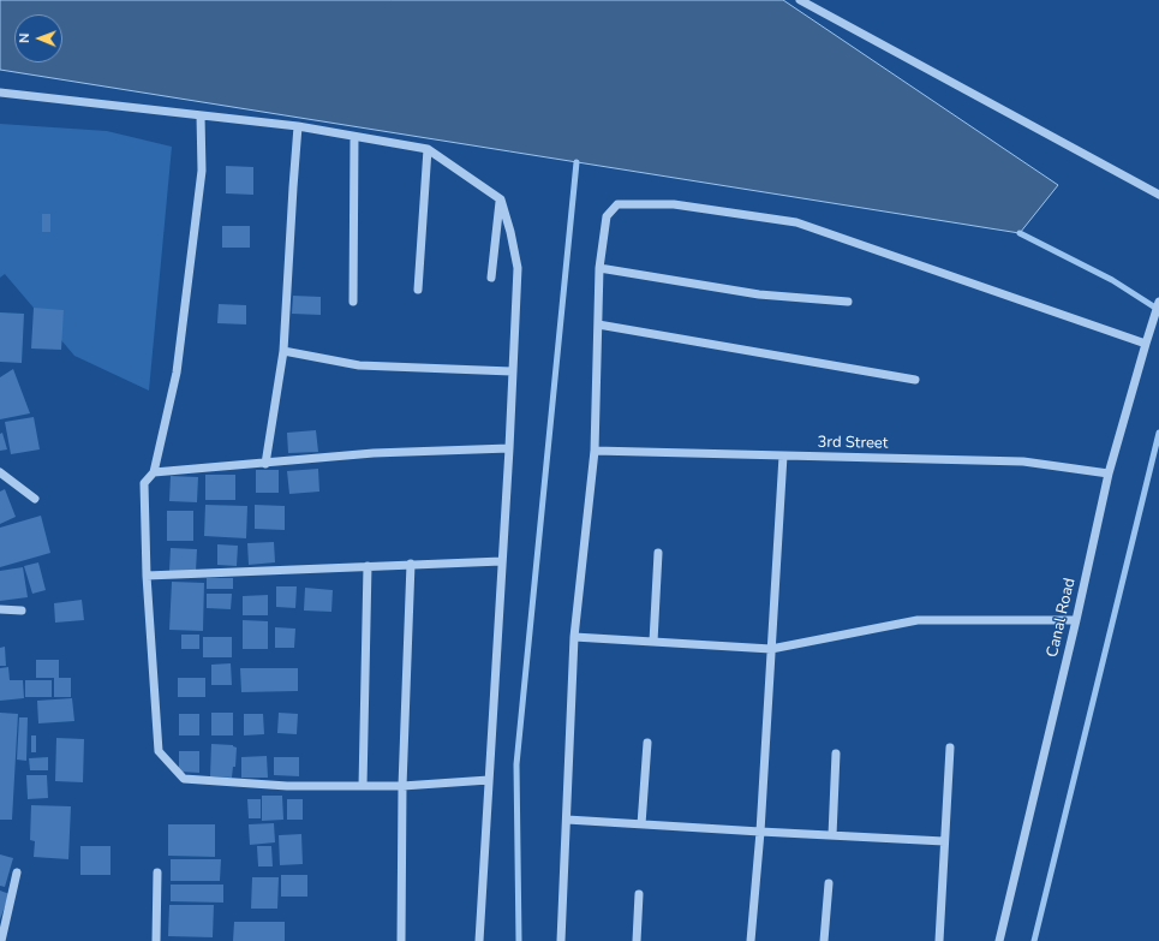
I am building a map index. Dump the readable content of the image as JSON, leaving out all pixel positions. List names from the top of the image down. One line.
{"streets":{"street":["3rd Street","Canal Road"]},"crossings":[["3rd Street","Canal Road"]],"north":"left"}
